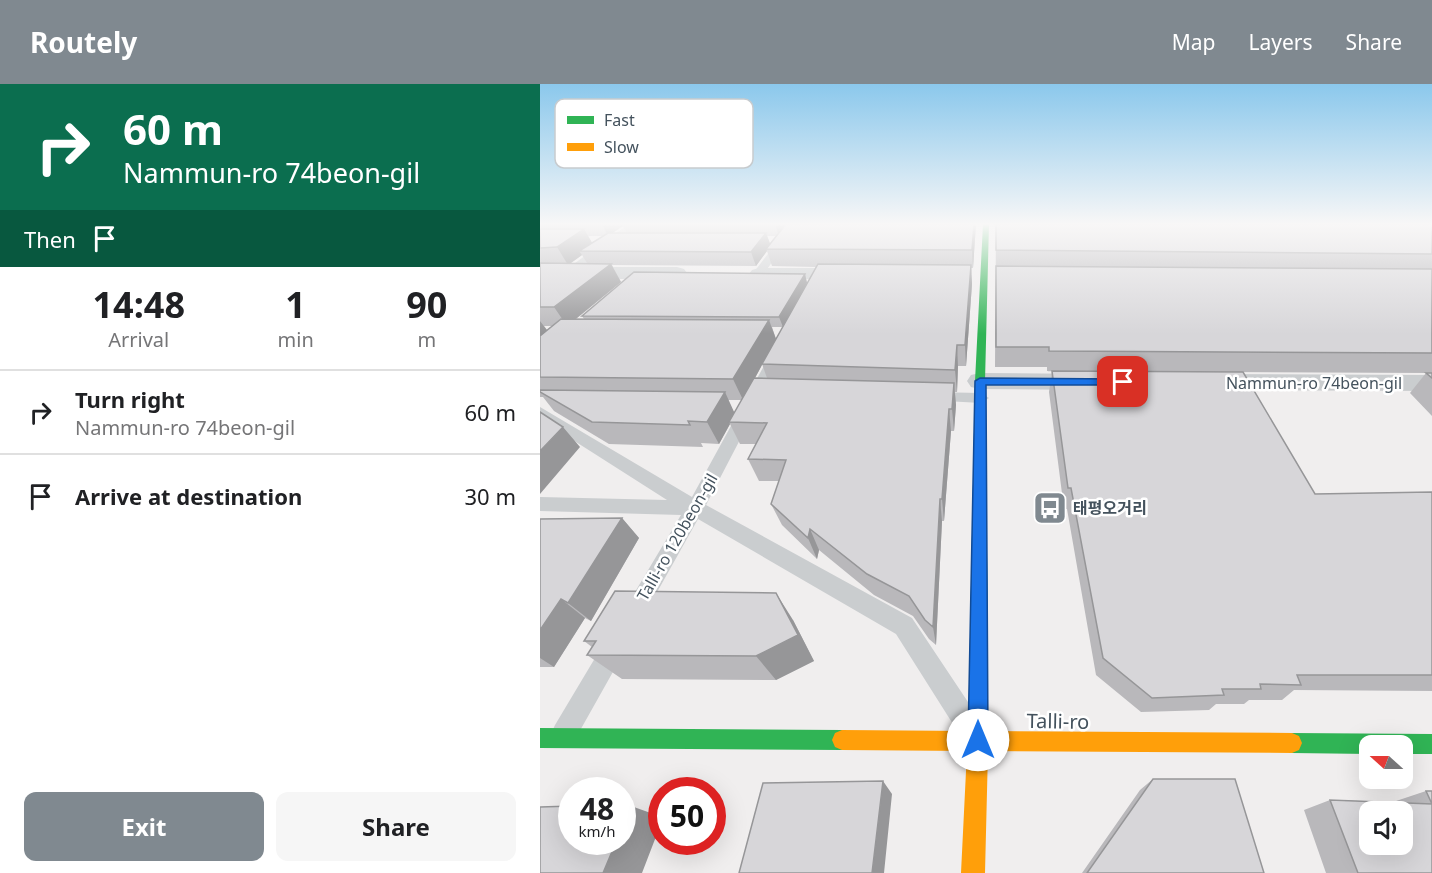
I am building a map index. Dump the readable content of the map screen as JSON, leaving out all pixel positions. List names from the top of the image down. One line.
{"streets":{"main road":["Talli-ro"],"street":["Nammun-ro 74beon-gil"],"lane":["Talli-ro 120beon-gil"]},"crossings":[["Talli-ro 120beon-gil","Talli-ro"]],"places":{"bus stop":["태평오거리"]},"legend":["Fast","Slow"],"north":"left","page":{"header":"Routely","nav":["Map","Layers","Share"],"turn":["60 m","Nammun-ro 74beon-gil"],"then":"Then","eta":["14:48","Arrival","1","min","90","m"],"list":[{"name":"Turn right","note":"Nammun-ro 74beon-gil","value":"60 m"},{"name":"Arrive at destination","value":"30 m"}],"speed":"48 km/h","limit":"50","buttons":["Exit","Share"]}}
